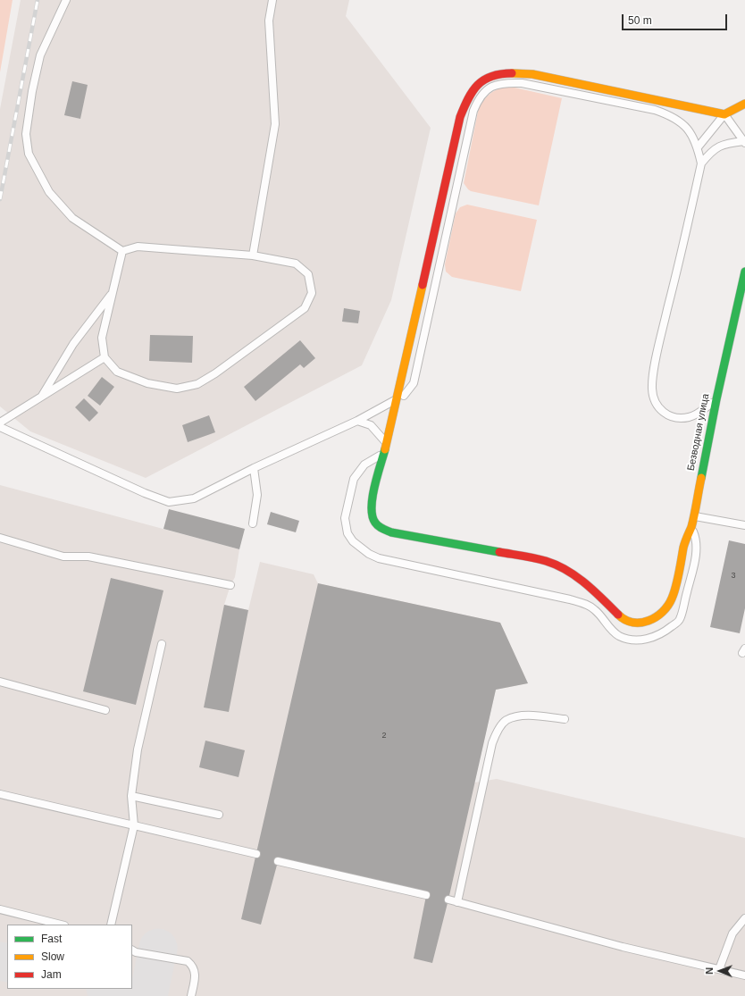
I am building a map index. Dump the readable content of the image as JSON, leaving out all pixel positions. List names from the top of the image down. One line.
{"streets":{"main road":["Безводная улица"]},"house_numbers":["3","2"],"legend":["Fast","Slow","Jam"],"scale_bar":"50 m","north":"left"}
